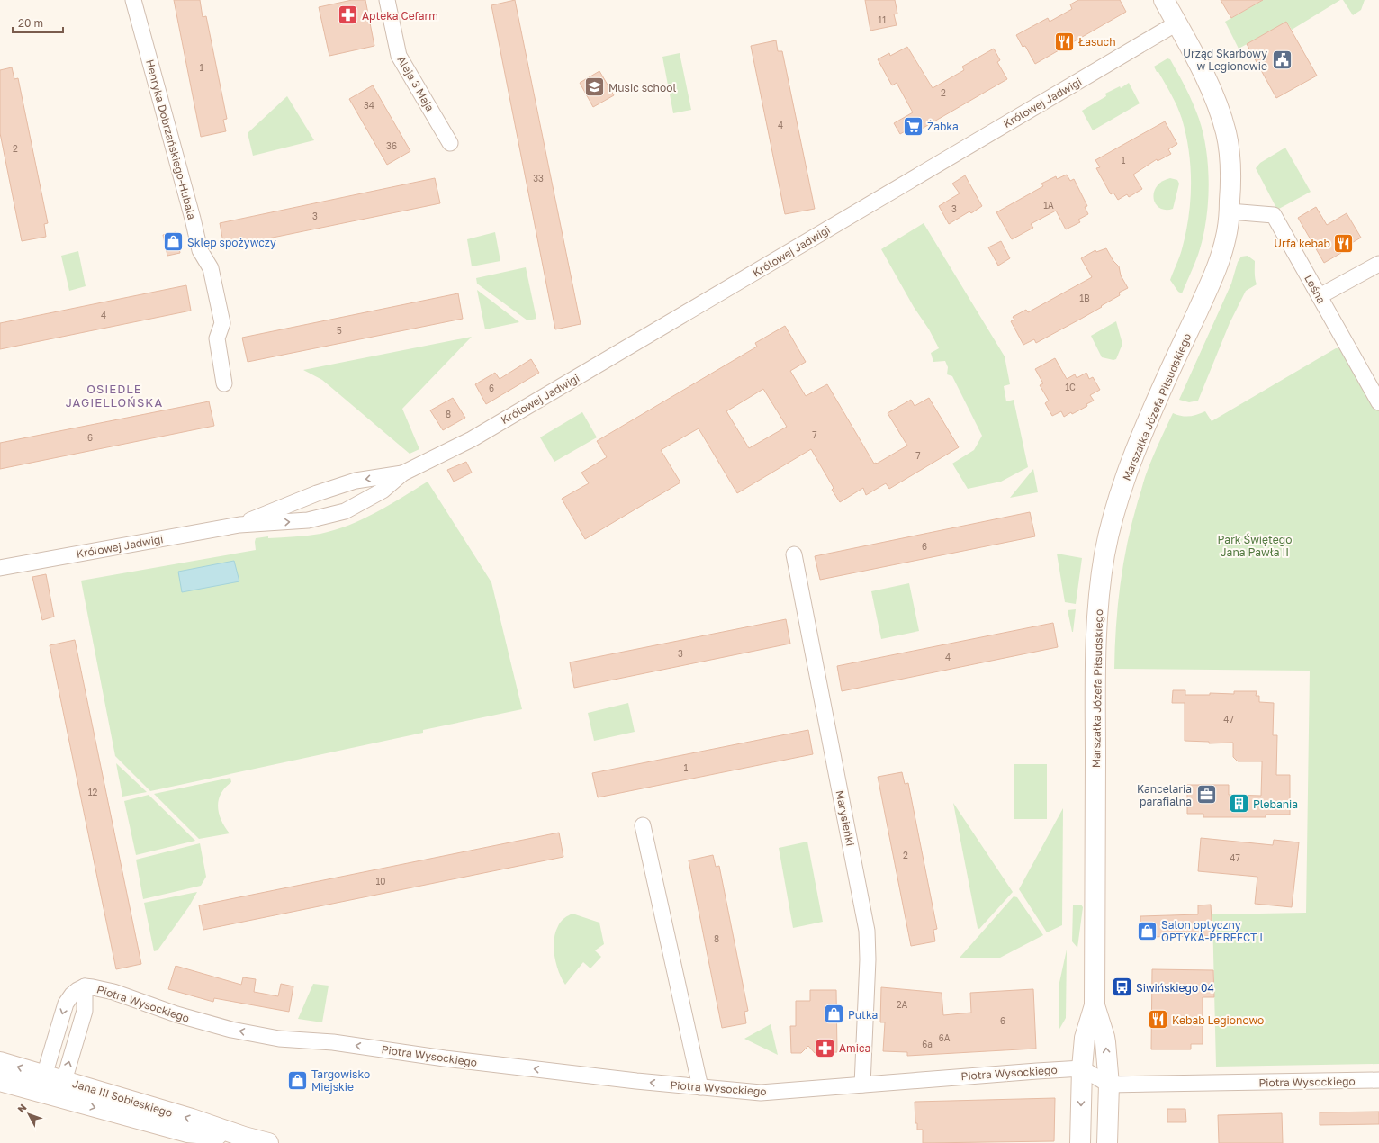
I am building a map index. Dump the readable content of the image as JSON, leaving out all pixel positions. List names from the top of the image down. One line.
{"streets":{"street":["Aleja 3 Maja","Królowej Jadwigi","Henryka Dobrzańskiego-Hubala","Leśna","Marszałka Józefa Piłsudskiego","Marysieńki","Piotra Wysockiego","Jana III Sobieskiego"]},"crossings":[["Królowej Jadwigi","Marszałka Józefa Piłsudskiego"],["Leśna","Marszałka Józefa Piłsudskiego"],["Marszałka Józefa Piłsudskiego","Piotra Wysockiego"],["Marysieńki","Piotra Wysockiego"]],"one_way":["Piotra Wysockiego"],"districts":["OSIEDLE JAGIELLOŃSKA"],"parks":["Park Świętego Jana Pawła II"],"places":{"pharmacy":["Apteka Cefarm","Amica"],"restaurant":["Łasuch","Urfa kebab","Kebab Legionowo"],"public building":["Urząd Skarbowy w Legionowie"],"school or university":["Music school"],"supermarket":["Żabka"],"shop":["Sklep spożywczy","Salon optyczny OPTYKA-PERFECT I","Putka","Targowisko Miejskie"],"office":["Kancelaria parafialna"],"building":["Plebania"],"bus stop":["Siwińskiego 04"]},"house_numbers":["11","1","2","34","4","36","2","1","33","1A","3","3","1B","4","5","1C","6","8","7","6","7","6","3","4","47","1","12","2","47","10","8","2A","6","6A","6a"],"scale_bar":"20 m","north":"top left"}
